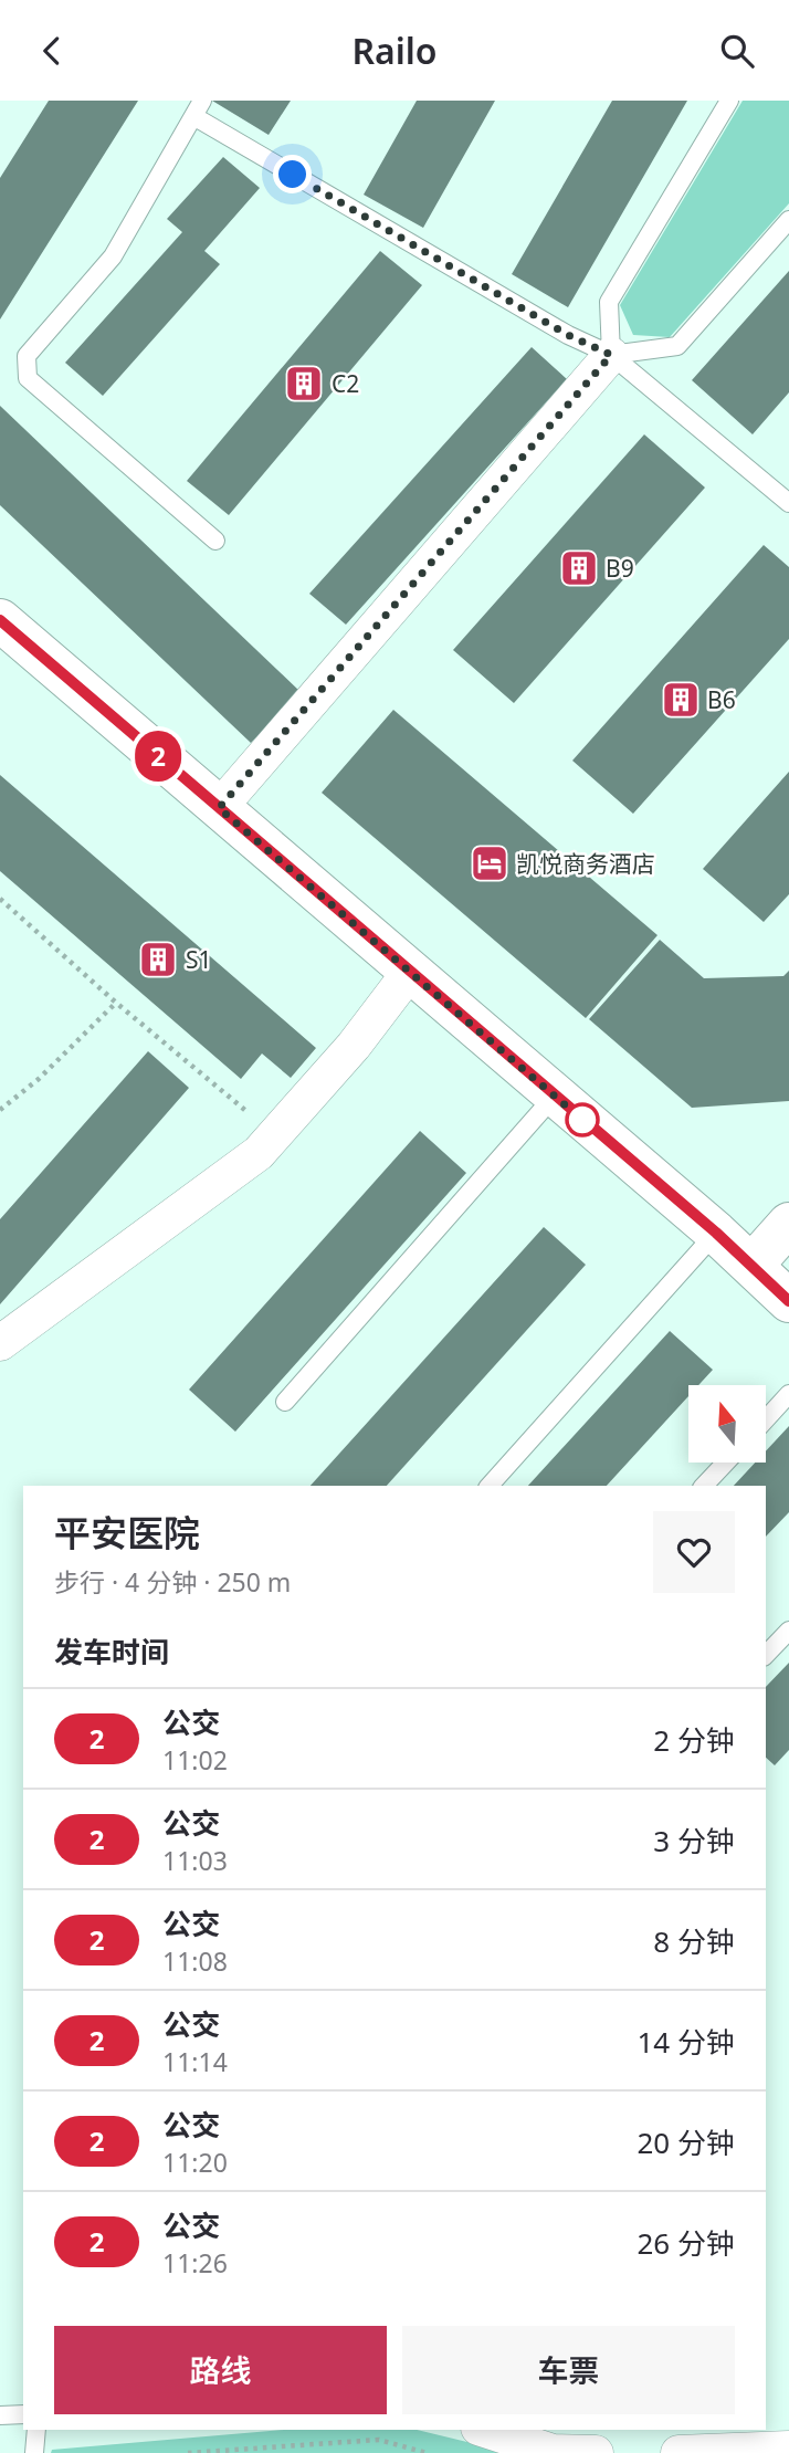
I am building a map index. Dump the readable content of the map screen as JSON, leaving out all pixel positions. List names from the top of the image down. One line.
{"places":{"building":["C2","B9","B6","S1"],"hotel":["凯悦商务酒店"]},"lines":["bus line 2"],"north":"top","page":{"header":"Railo","on_map":"2","heading":[["平安医院","步行 · 4 分钟 · 250 m"],"发车时间"],"list":[{"mark":"2","name":"公交","note":"11:02","value":"2 分钟"},{"mark":"2","name":"公交","note":"11:03","value":"3 分钟"},{"mark":"2","name":"公交","note":"11:08","value":"8 分钟"},{"mark":"2","name":"公交","note":"11:14","value":"14 分钟"},{"mark":"2","name":"公交","note":"11:20","value":"20 分钟"},{"mark":"2","name":"公交","note":"11:26","value":"26 分钟"}],"buttons":["路线","车票"]}}
